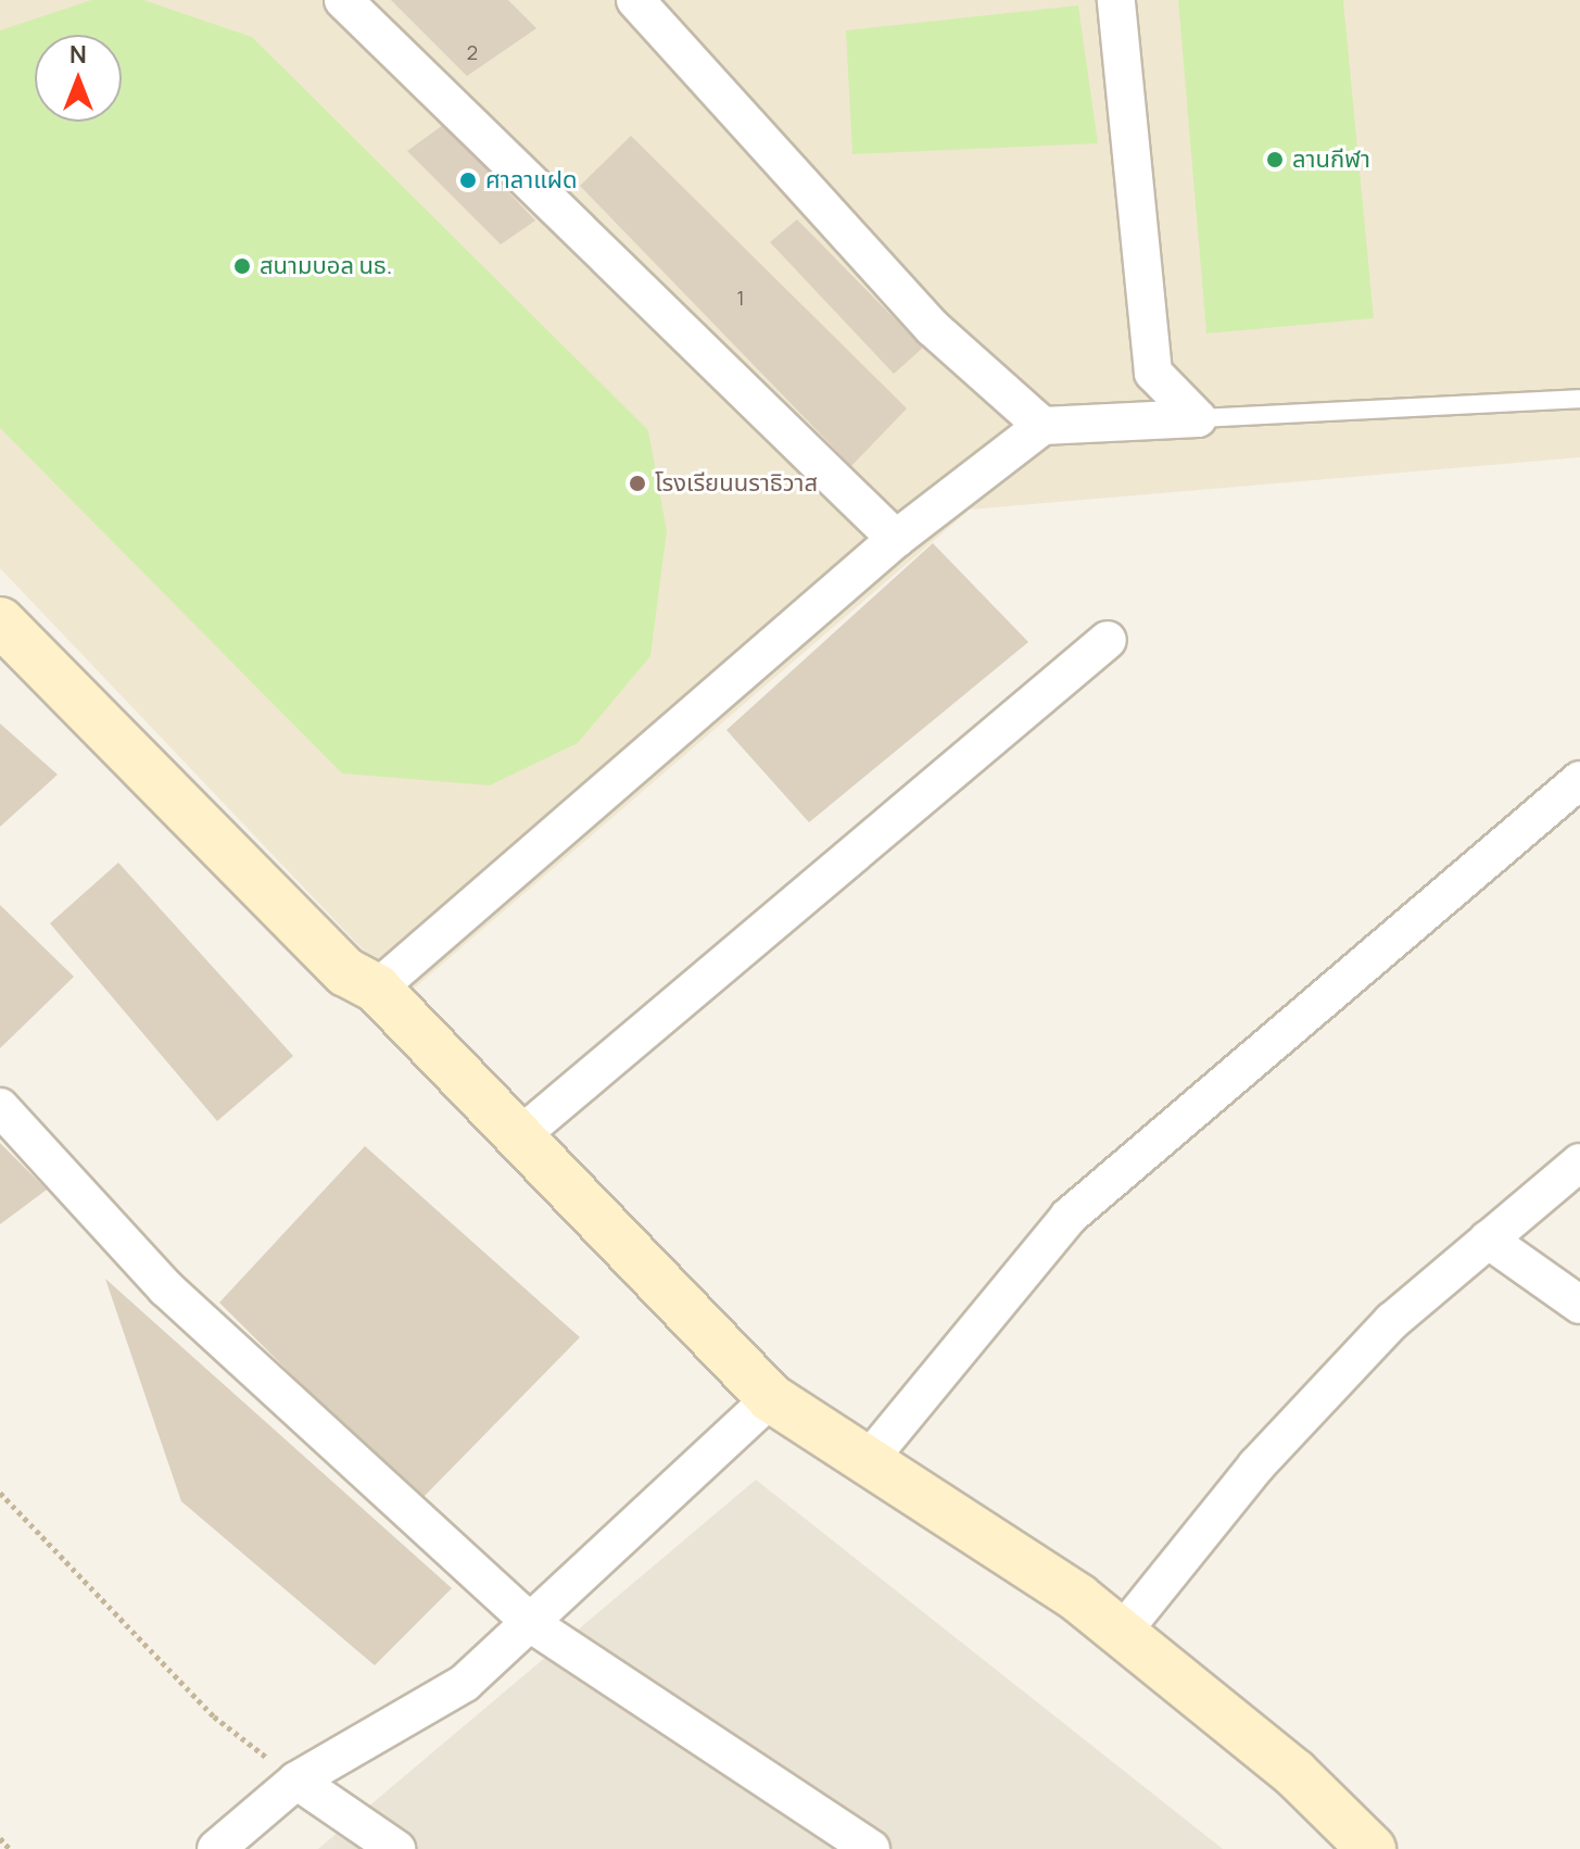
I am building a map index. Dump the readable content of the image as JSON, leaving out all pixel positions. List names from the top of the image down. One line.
{"places":["ลานกีฬา","ศาลาแฝด","สนามบอล นธ.","โรงเรียนนราธิวาส"],"house_numbers":["2","1"],"north":"top"}
